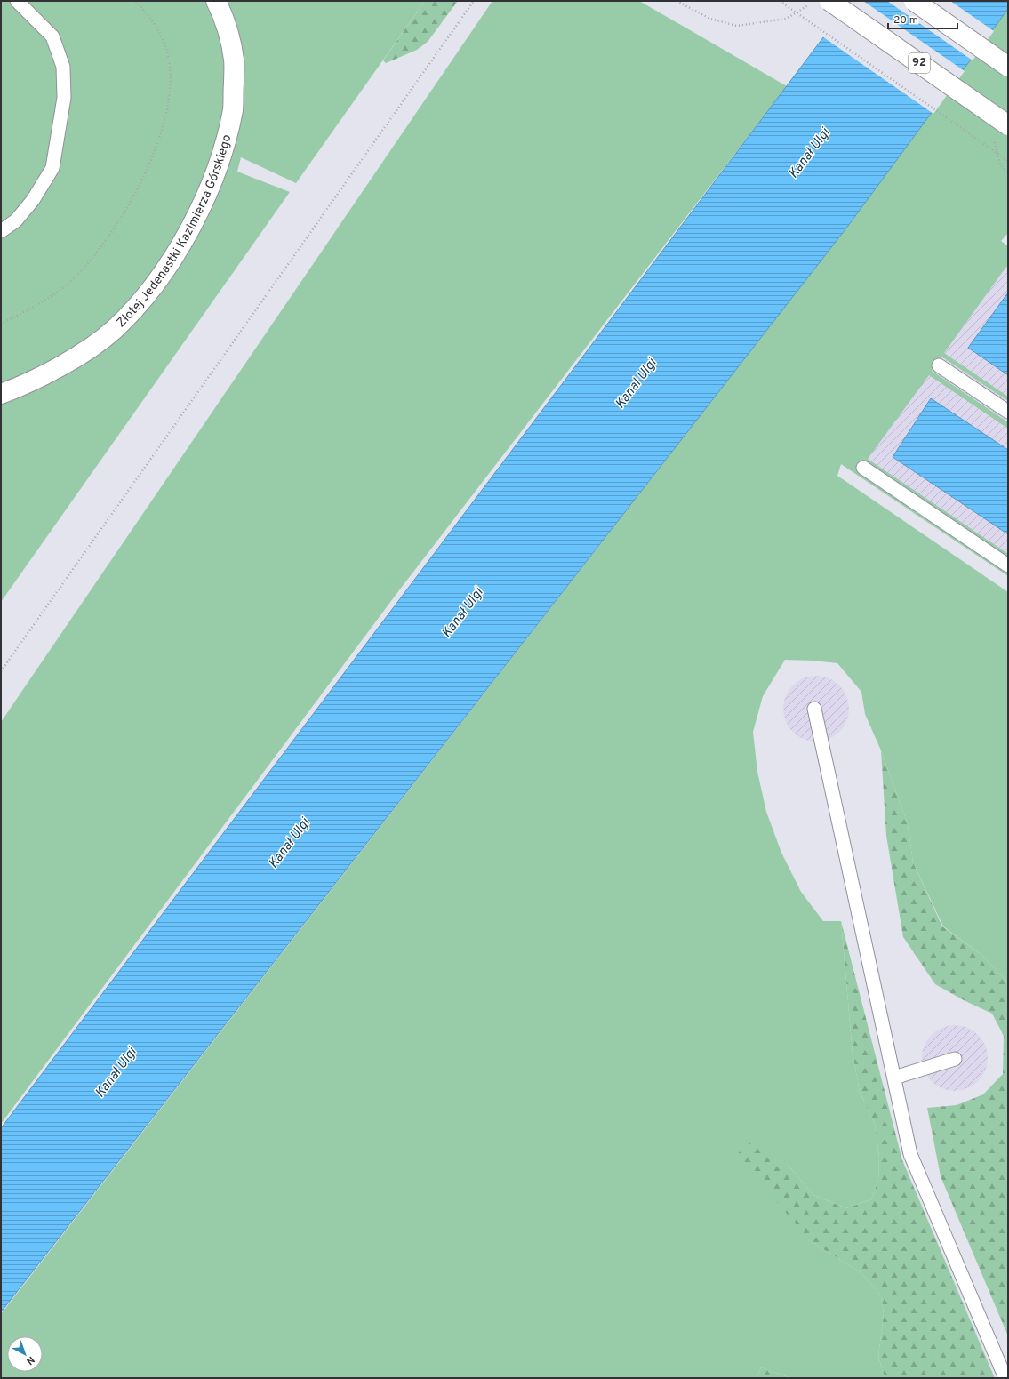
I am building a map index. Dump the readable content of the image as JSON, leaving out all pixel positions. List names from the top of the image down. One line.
{"streets":{"street":["92","Złotej Jedenastki Kazimierza Górskiego"]},"water":["Kanał Ulgi"],"scale_bar":"20 m","north":"bottom right"}
